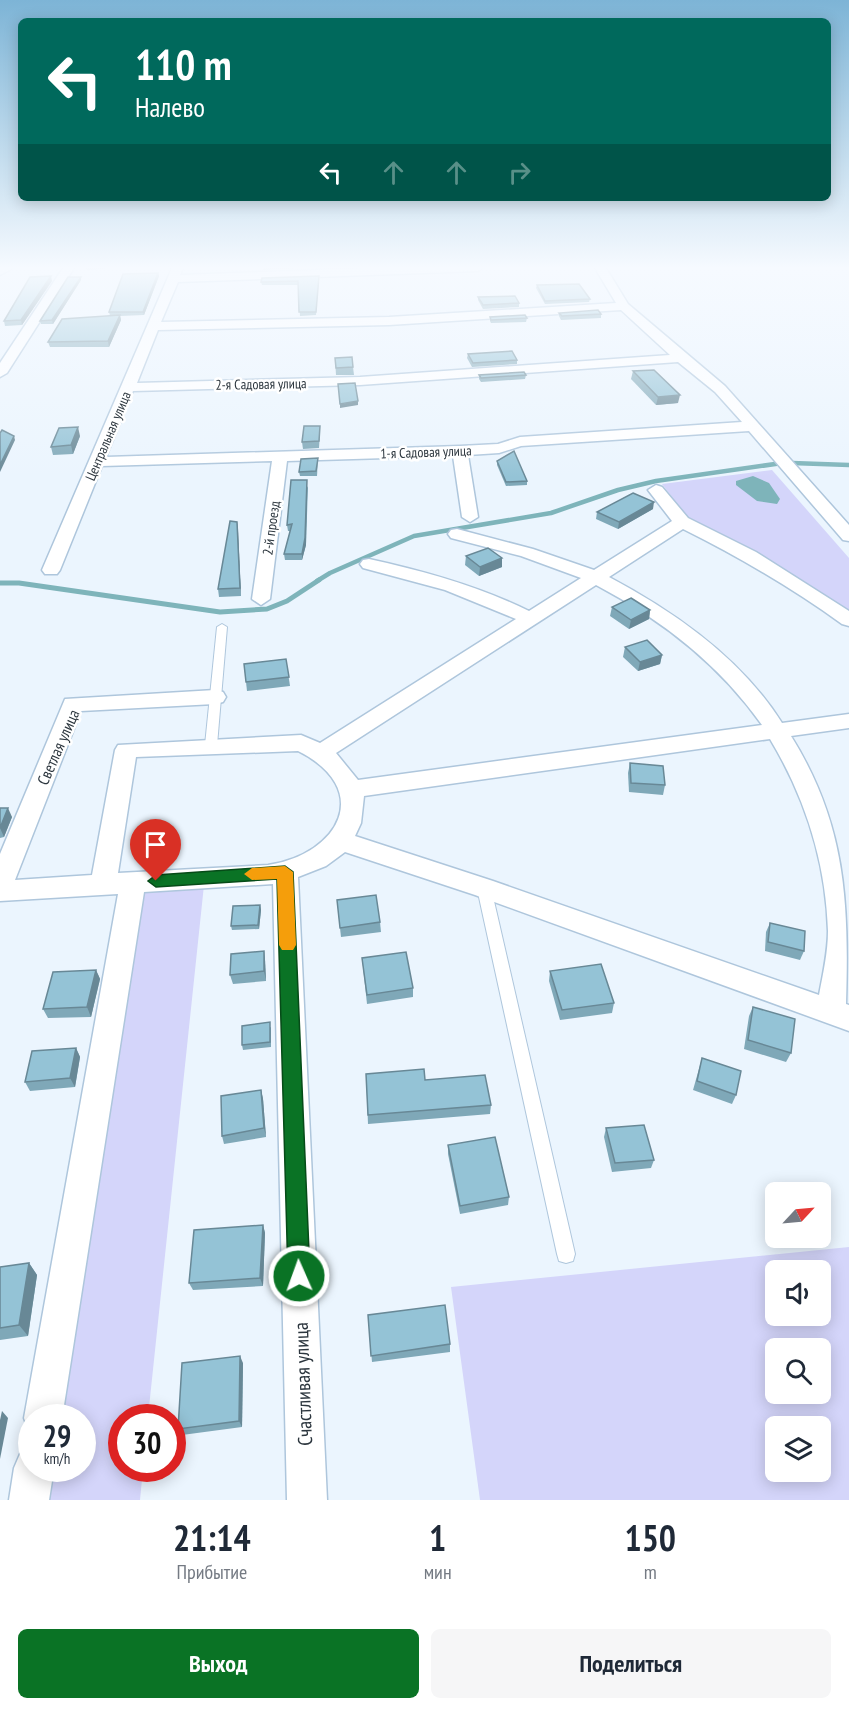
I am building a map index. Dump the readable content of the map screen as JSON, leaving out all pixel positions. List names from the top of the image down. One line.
{"streets":{"street":["2-я Садовая улица","Центральная улица","1-я Садовая улица","2-й проезд","Светлая улица","Счастливая улица"]},"crossings":[["2-я Садовая улица","Центральная улица"],["Центральная улица","1-я Садовая улица"],["1-я Садовая улица","2-й проезд"]],"north":"top right","page":{"turn":["110 m","Налево"],"speed":"29 km/h","limit":"30","eta":["21:14","Прибытие","1","мин","150","m"],"buttons":["Выход","Поделиться"]}}
